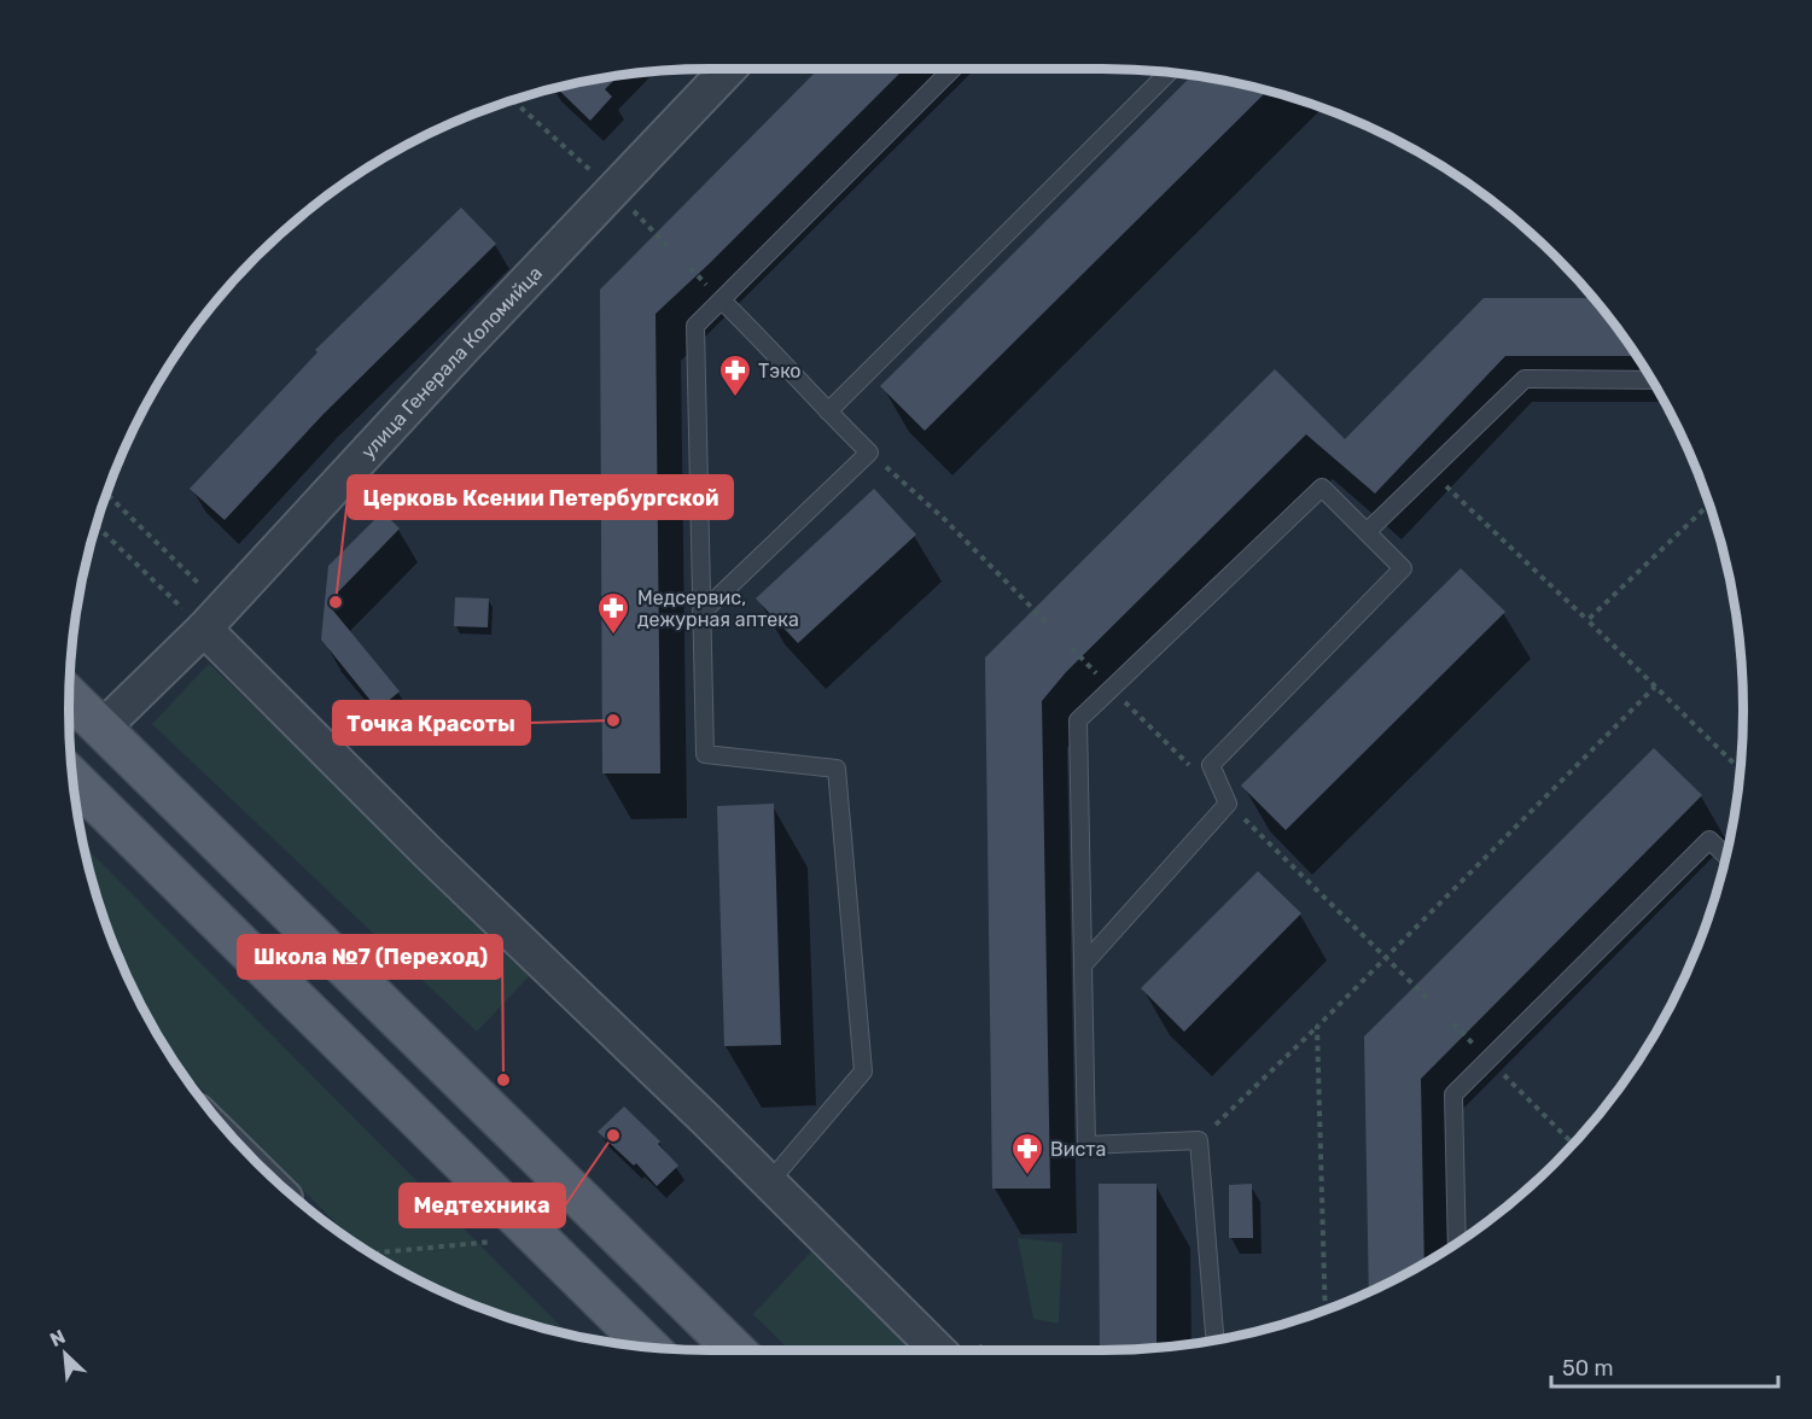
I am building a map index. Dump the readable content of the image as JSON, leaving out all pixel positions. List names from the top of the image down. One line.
{"streets":{"street":["улица Генерала Коломийца"]},"places":{"pharmacy":["Тэко","Медсервис, дежурная аптека","Виста"],"other":["Церковь Ксении Петербургской","Точка Красоты","Школа №7 (Переход)","Медтехника"]},"scale_bar":"50 m","north":"top left"}
